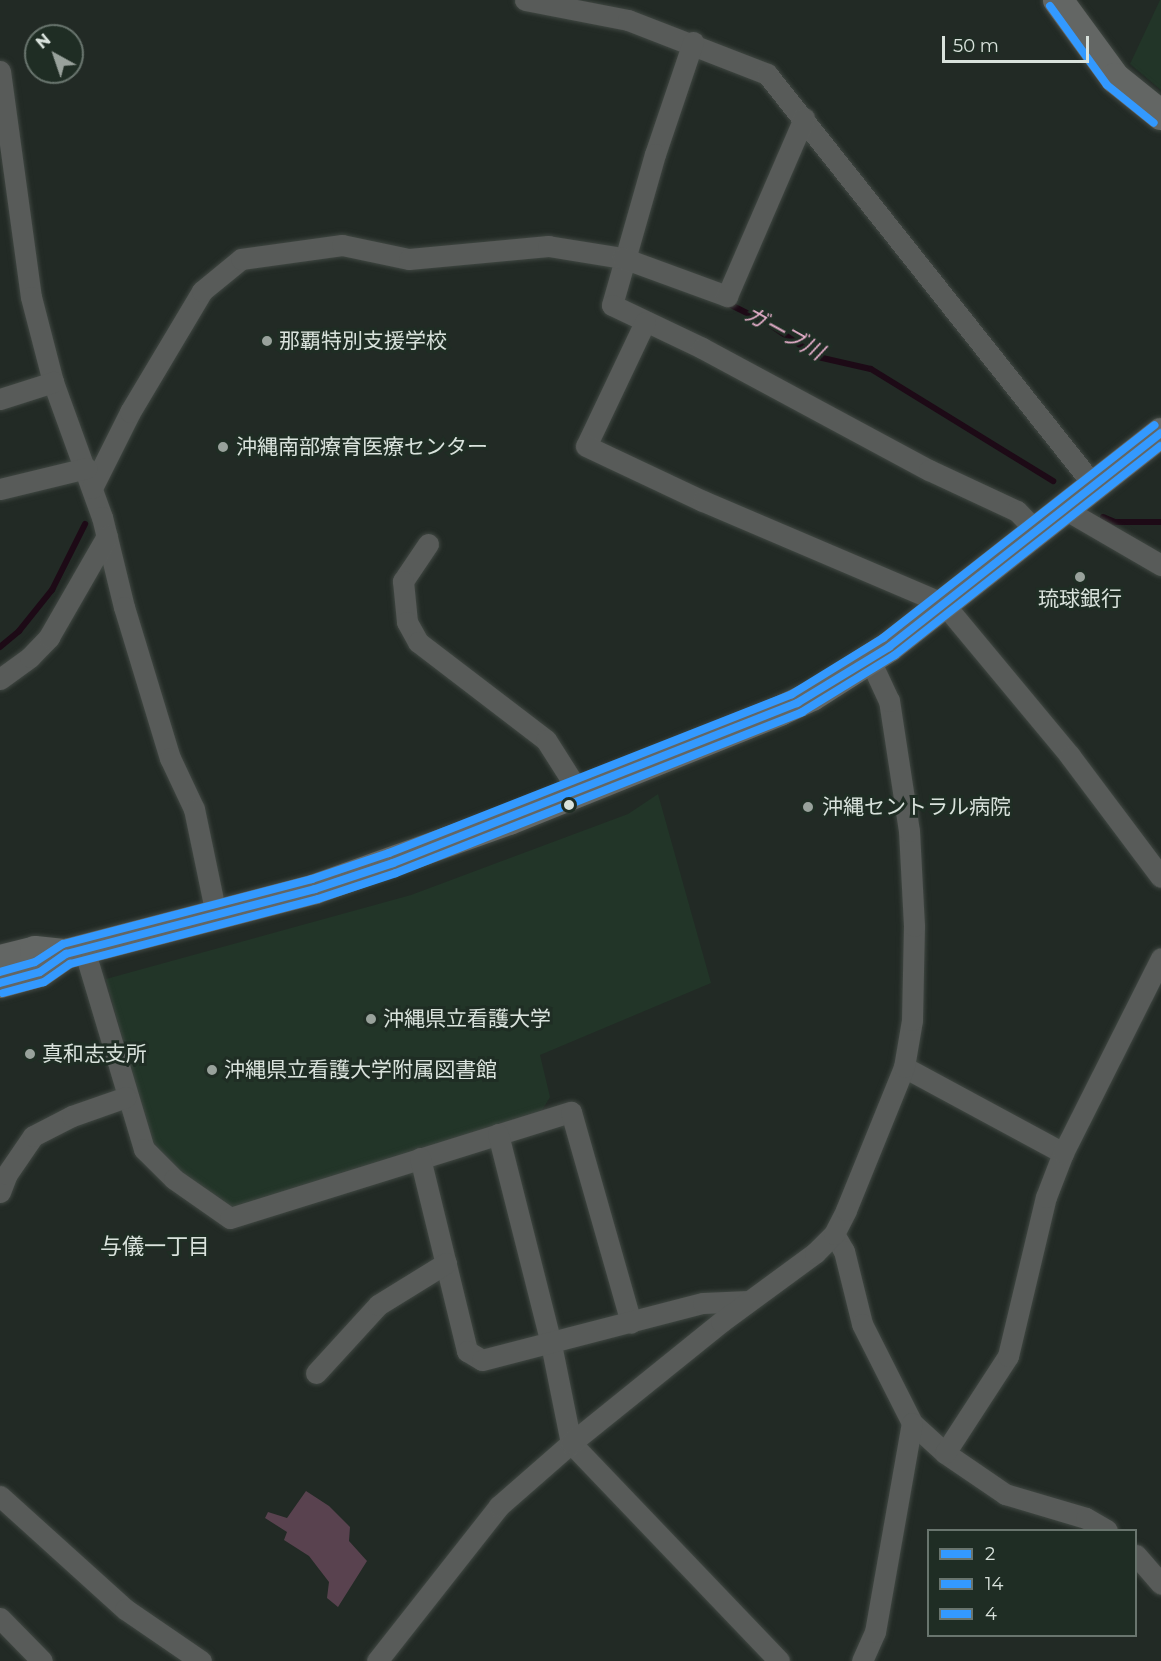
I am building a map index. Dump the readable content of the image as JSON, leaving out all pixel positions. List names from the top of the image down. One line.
{"districts":["与儀一丁目"],"water":["ガーブ川"],"places":["那覇特別支援学校","沖縄南部療育医療センター","琉球銀行","沖縄セントラル病院","沖縄県立看護大学","真和志支所","沖縄県立看護大学附属図書館"],"lines":["transit line 14","transit line 4","transit line 2"],"legend":["2","14","4"],"scale_bar":"50 m","north":"top left"}
